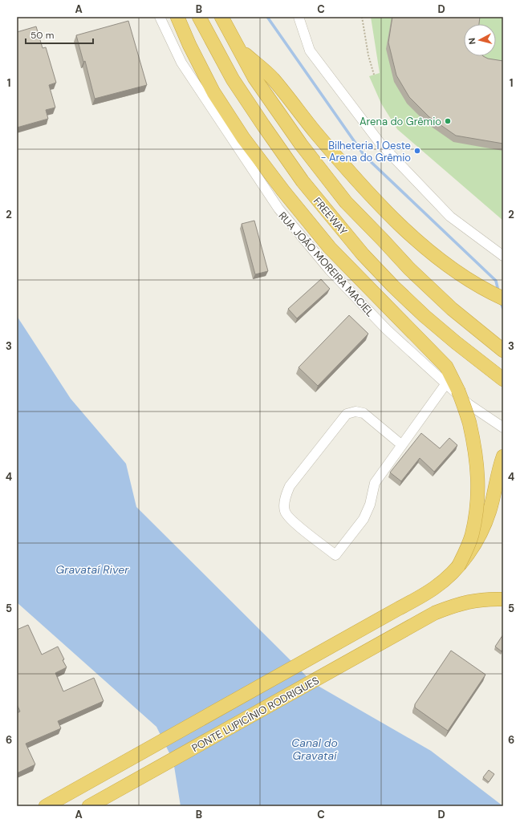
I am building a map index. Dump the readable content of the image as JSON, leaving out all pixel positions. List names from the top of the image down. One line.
{"streets":{"highway":["FREEWAY","PONTE LUPICÍNIO RODRIGUES"],"street":["RUA JOÃO MOREIRA MACIEL"]},"water":["Gravataí River","Canal do Gravataí"],"places":["Arena do Grêmio","Bilheteria 1 Oeste - Arena do Grêmio"],"scale_bar":"50 m","north":"left","grid":{"columns":["A","B","C","D"],"rows":["1","2","3","4","5","6"]}}
